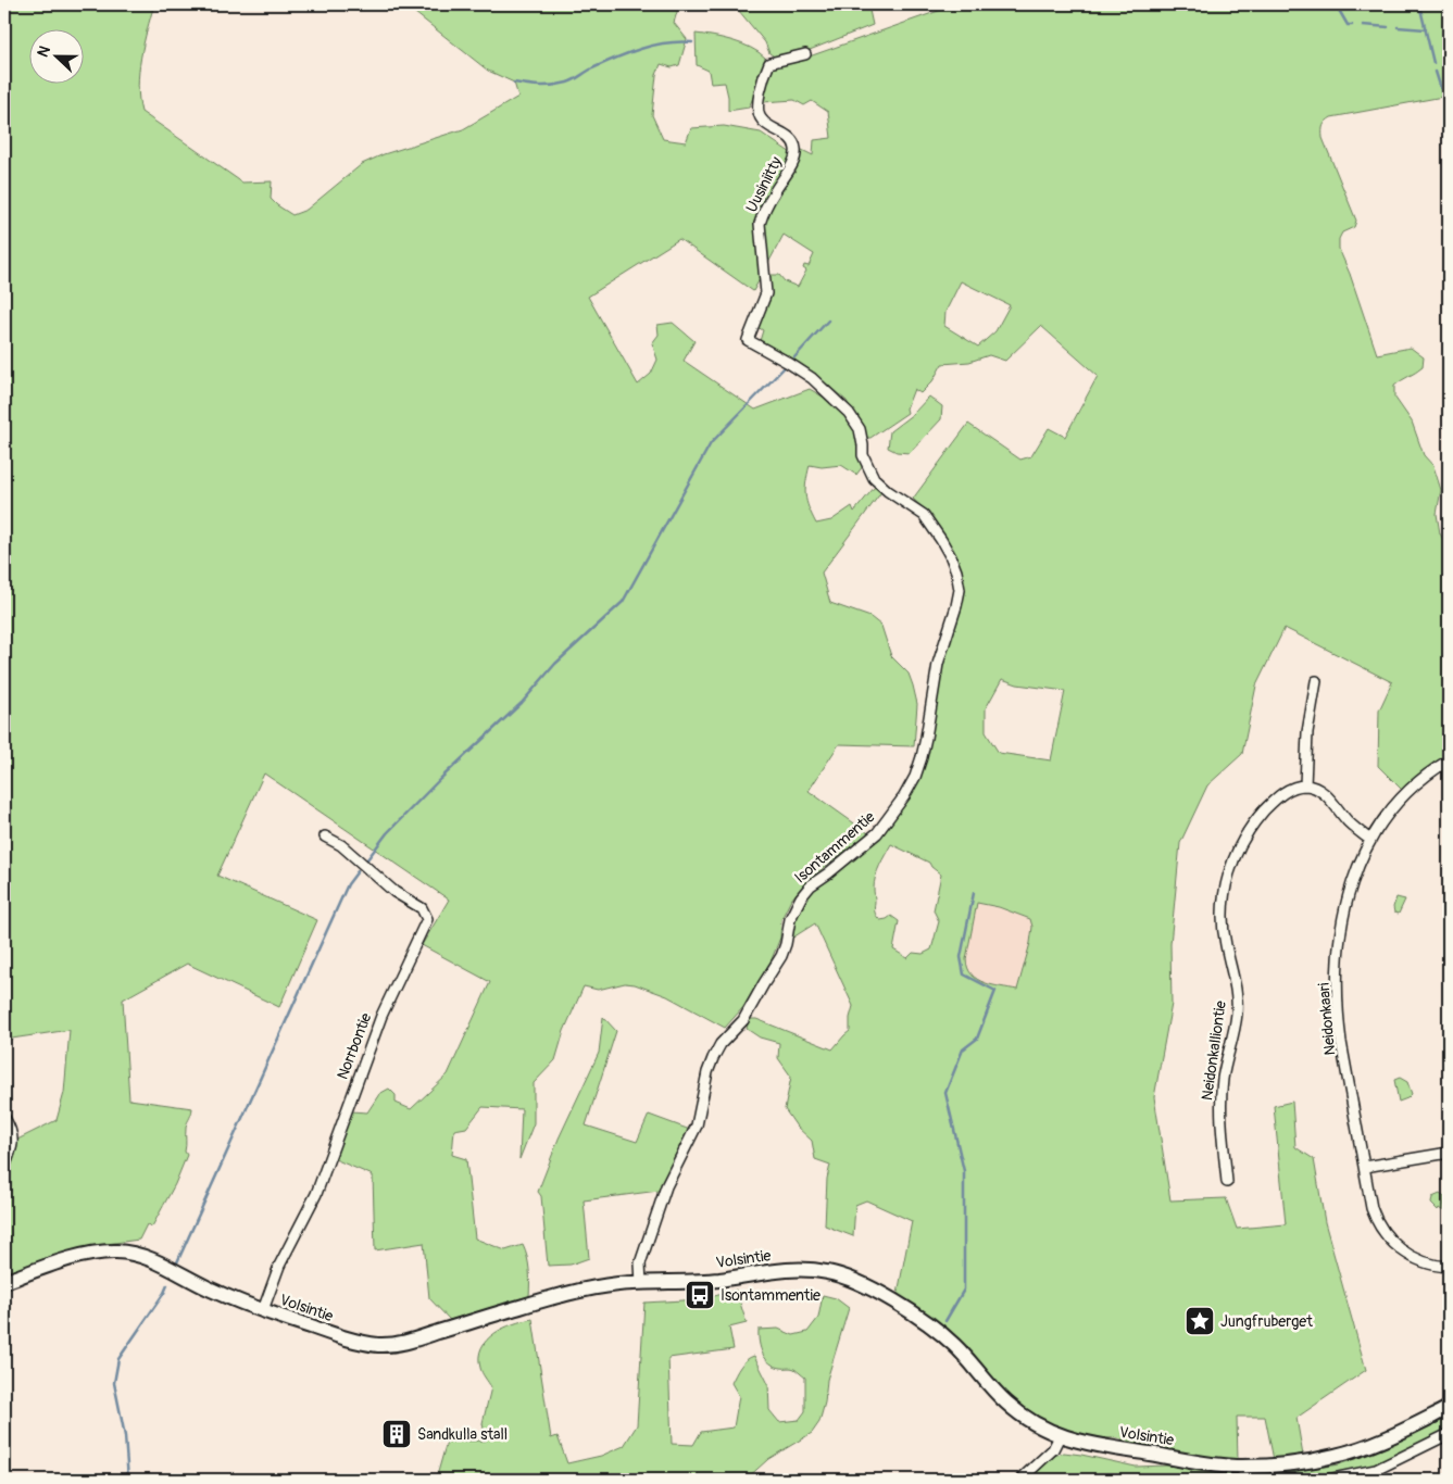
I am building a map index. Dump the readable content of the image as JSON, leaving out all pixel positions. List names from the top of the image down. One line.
{"streets":{"street":["Uusiniitty","Isontammentie","Neidonkaari","Norrbontie","Neidonkalliontie","Volsintie"]},"crossings":[["Uusiniitty","Isontammentie"],["Isontammentie","Volsintie"],["Norrbontie","Volsintie"]],"places":{"bus stop":["Isontammentie"],"place":["Jungfruberget"],"building":["Sandkulla stall"]},"north":"left"}
